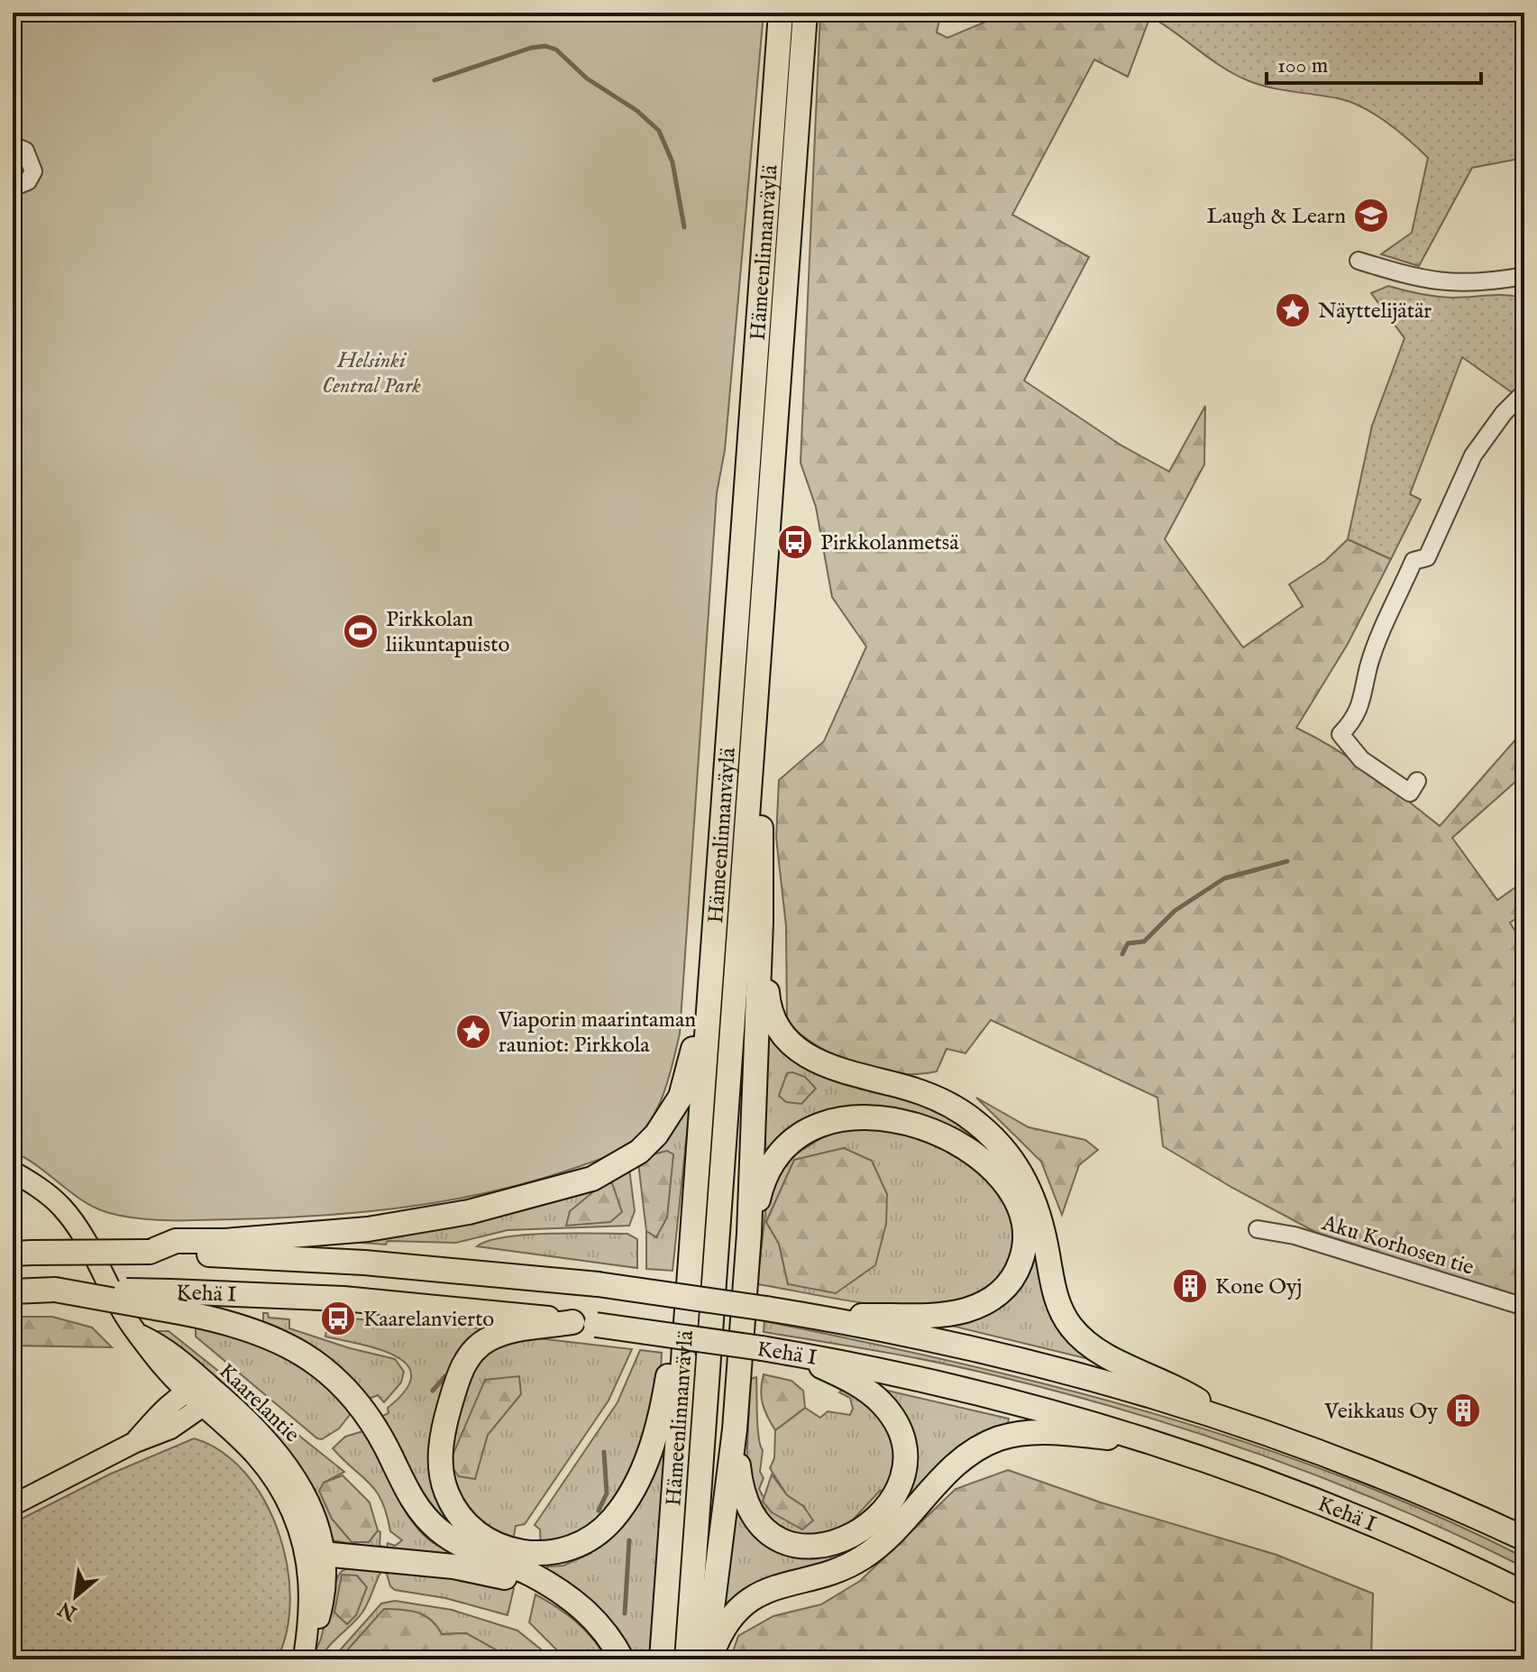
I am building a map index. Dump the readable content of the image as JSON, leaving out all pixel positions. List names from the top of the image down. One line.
{"streets":{"highway":["Hämeenlinnanväylä","Kehä I"],"main road":["Kaarelantie"],"street":["Aku Korhosen tie"]},"parks":["Helsinki Central Park"],"places":{"school or university":["Laugh & Learn"],"place":["Näyttelijätär","Viaporin maarintaman rauniot: Pirkkola"],"bus stop":["Pirkkolanmetsä","Kaarelanvierto"],"sports":["Pirkkolan liikuntapuisto"],"building":["Kone Oyj","Veikkaus Oy"]},"scale_bar":"100 m","north":"bottom left"}
